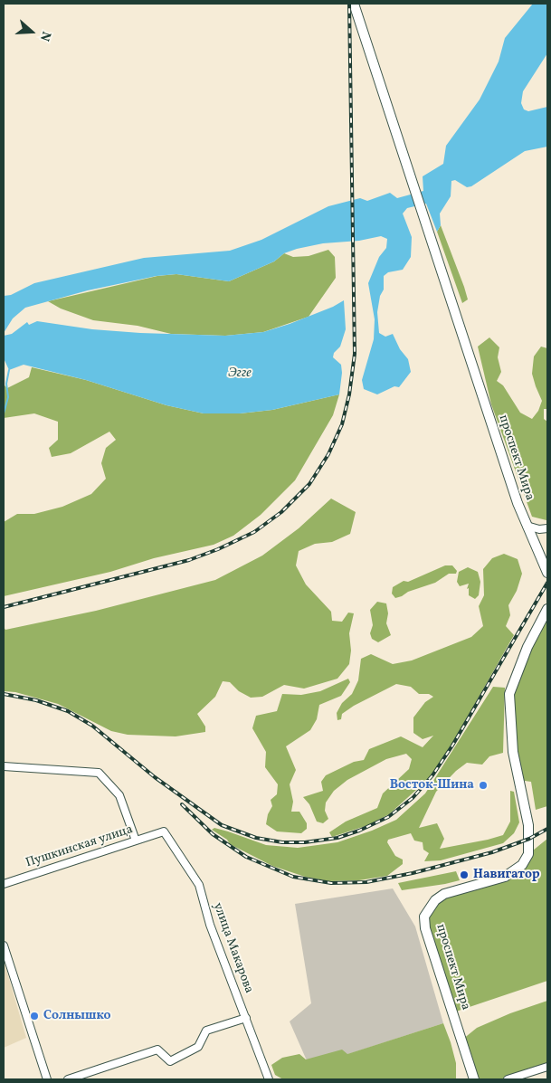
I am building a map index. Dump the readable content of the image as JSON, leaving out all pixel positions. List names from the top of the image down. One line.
{"streets":{"main road":["проспект Мира"],"street":["Пушкинская улица","улица Макарова"]},"crossings":[["Пушкинская улица","улица Макарова"]],"water":["Эгге"],"places":["Восток-Шина","Навигатор","Солнышко"],"north":"right"}
